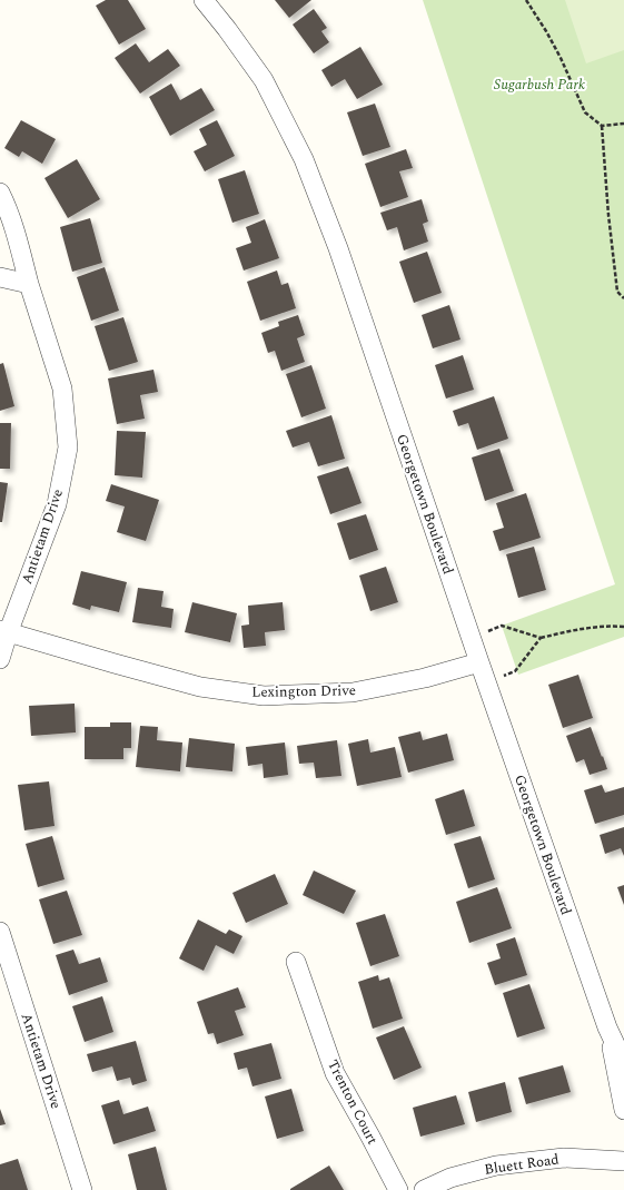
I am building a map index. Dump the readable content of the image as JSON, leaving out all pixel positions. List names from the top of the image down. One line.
{"streets":{"street":["Georgetown Boulevard","Antietam Drive","Lexington Drive","Trenton Court","Bluett Road"]},"crossings":[["Georgetown Boulevard","Lexington Drive"],["Antietam Drive","Lexington Drive"]],"parks":["Sugarbush Park"]}
